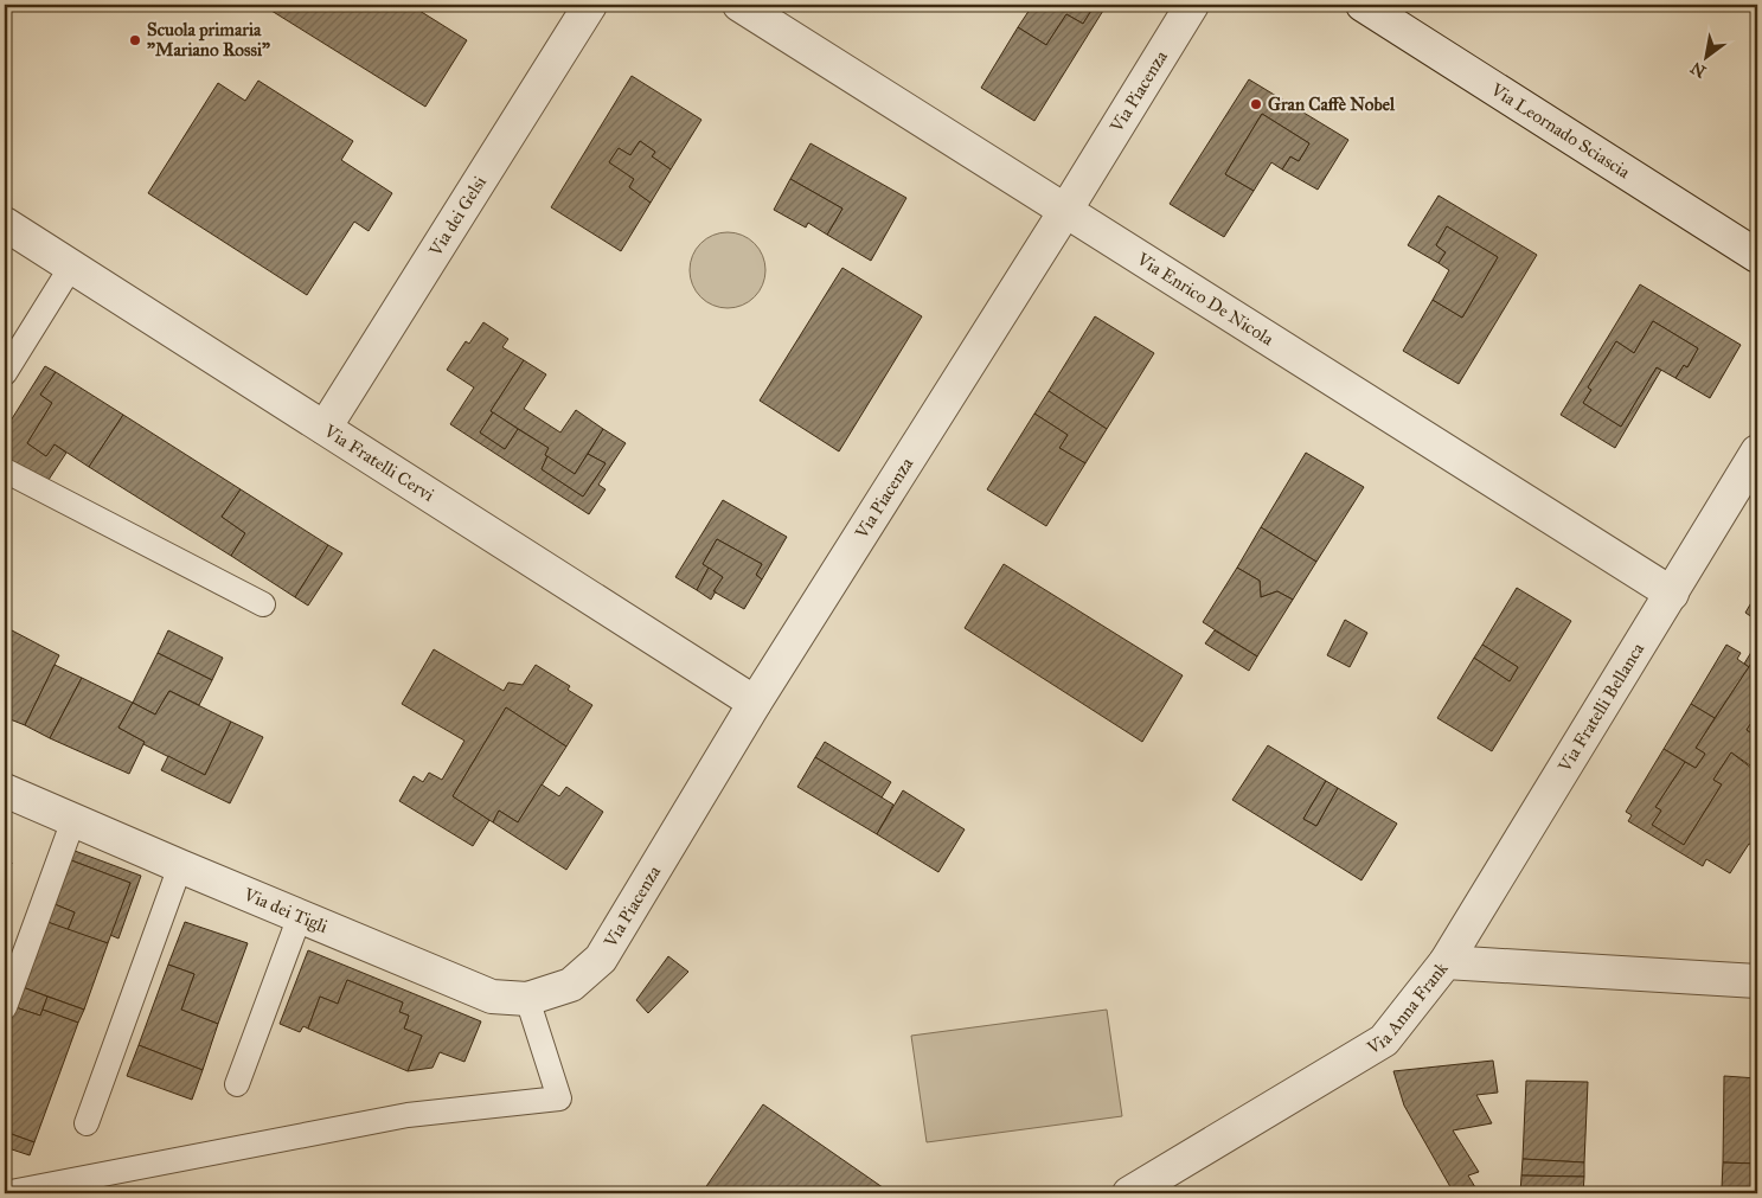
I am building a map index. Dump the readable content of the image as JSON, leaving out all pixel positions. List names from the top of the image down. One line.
{"streets":{"street":["Via Piacenza","Via Leornado Sciascia","Via dei Gelsi","Via Enrico De Nicola","Via Fratelli Cervi","Via Fratelli Bellanca","Via dei Tigli","Via Anna Frank"]},"crossings":[["Via Piacenza","Via Enrico De Nicola"],["Via Piacenza","Via Fratelli Cervi"],["Via Piacenza","Via dei Tigli"],["Via dei Gelsi","Via Fratelli Cervi"],["Via Enrico De Nicola","Via Fratelli Bellanca"],["Via Fratelli Bellanca","Via Anna Frank"]],"places":["Scuola primaria \"Mariano Rossi\"","Gran Caffè Nobel"],"north":"bottom left"}
